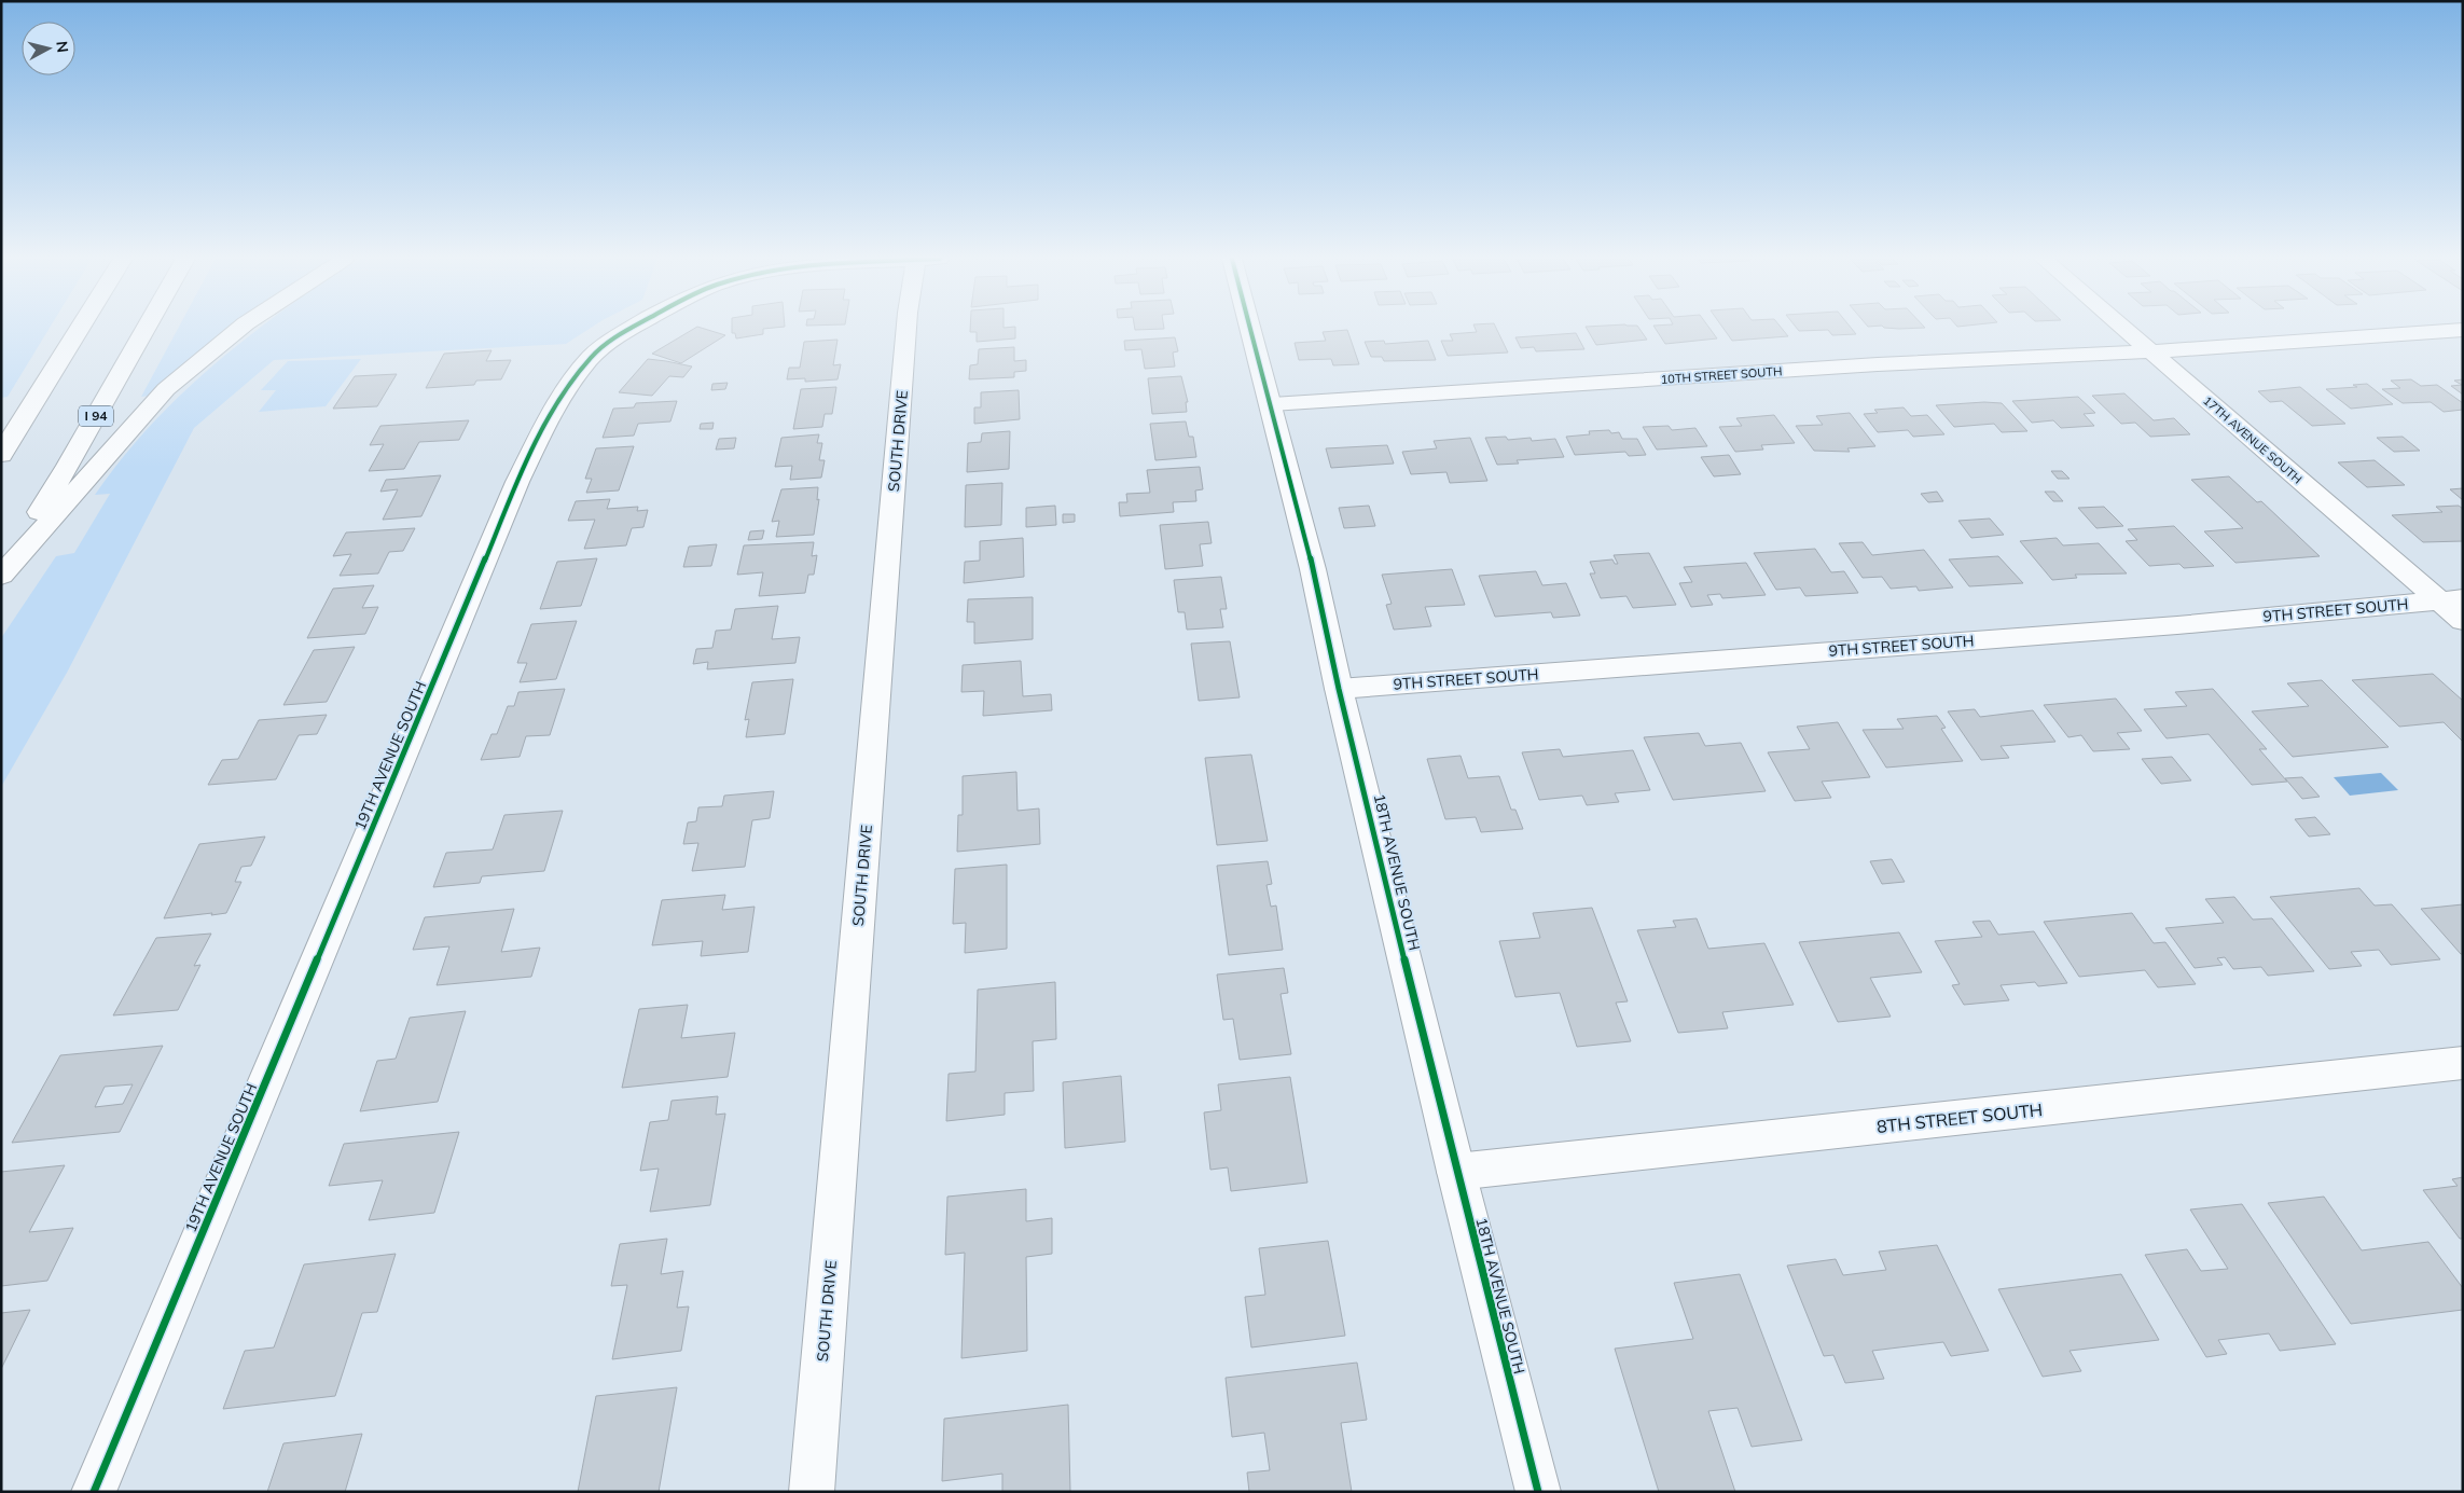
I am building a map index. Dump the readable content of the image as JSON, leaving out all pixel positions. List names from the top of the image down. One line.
{"streets":{"main road":["10TH STREET SOUTH","I 94","17TH AVENUE SOUTH","SOUTH DRIVE","9TH STREET SOUTH","19TH AVENUE SOUTH","18TH AVENUE SOUTH","8TH STREET SOUTH"]},"crossings":[["10TH STREET SOUTH","17TH AVENUE SOUTH"],["10TH STREET SOUTH","18TH AVENUE SOUTH"],["17TH AVENUE SOUTH","9TH STREET SOUTH"],["9TH STREET SOUTH","18TH AVENUE SOUTH"],["18TH AVENUE SOUTH","8TH STREET SOUTH"]],"north":"right"}
